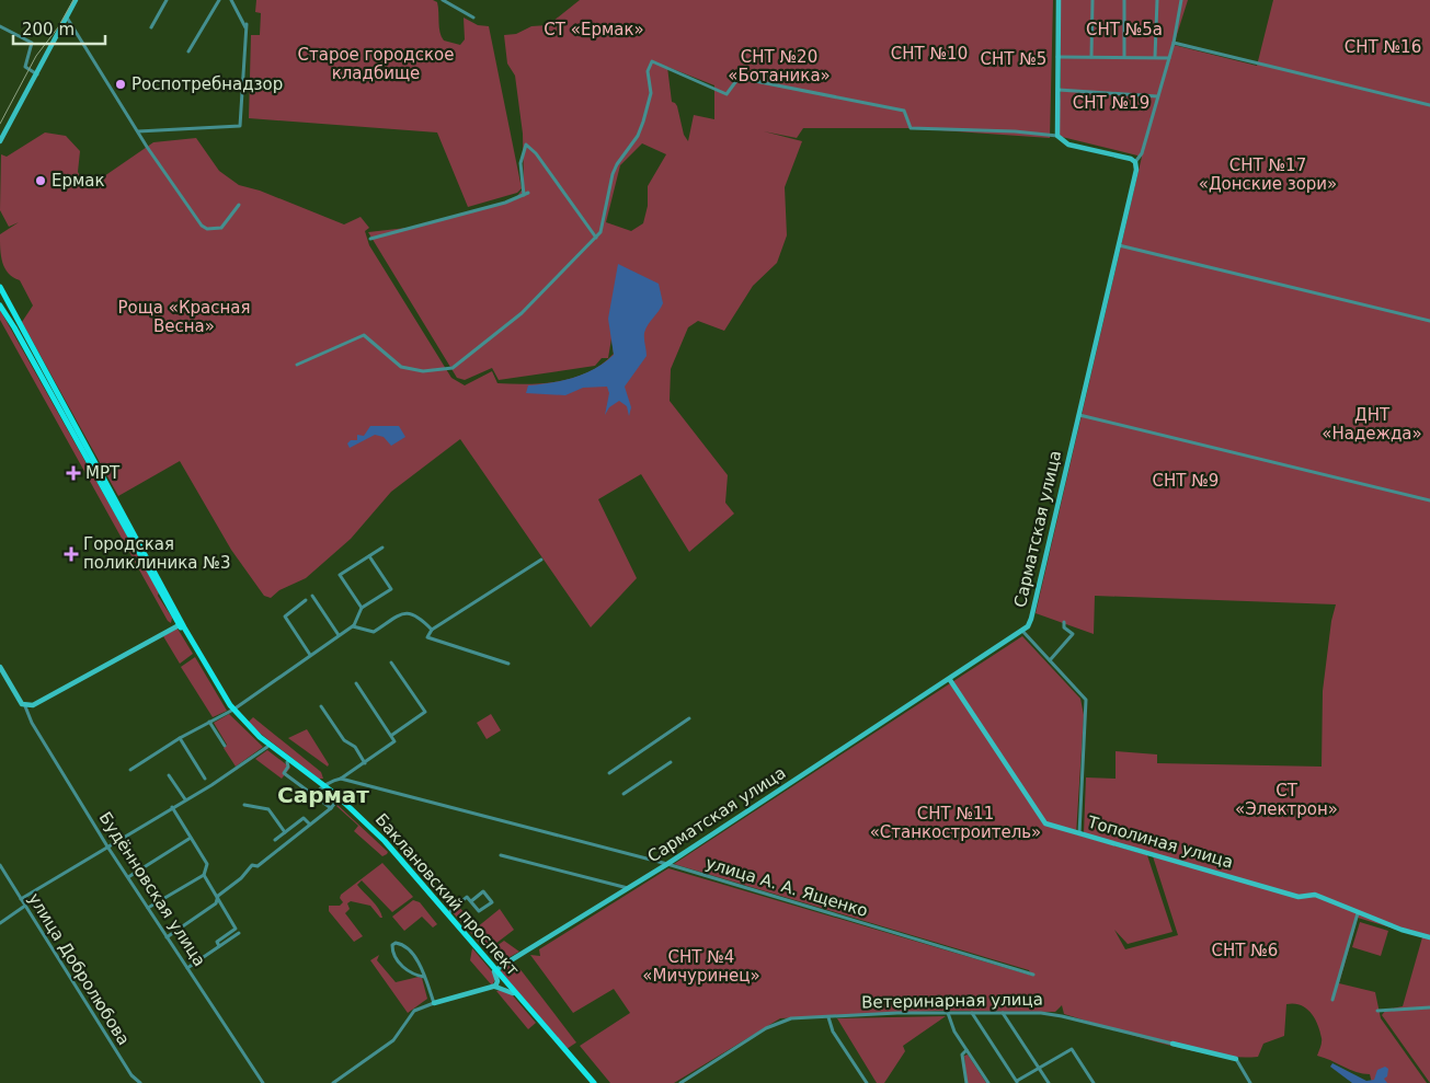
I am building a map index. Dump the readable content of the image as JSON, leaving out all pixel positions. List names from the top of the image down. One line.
{"streets":{"main road":["Сарматская улица","Тополиная улица","Будённовская улица","Баклановский проспект","Ветеринарная улица"],"street":["улица А. А. Ященко","улица Добролюбова"]},"crossings":[["Сарматская улица","улица А. А. Ященко"],["Сарматская улица","Баклановский проспект"]],"districts":["Сармат"],"parks":["СТ «Ермак»","СНТ №5а","СНТ №16","СНТ №10","Старое городское кладбище","СНТ №20 «Ботаника»","СНТ №5","СНТ №19","СНТ №17 «Донские зори»","Роща «Красная Весна»","ДНТ «Надежда»","СНТ №9","СТ «Электрон»","СНТ №11 «Станкостроитель»","СНТ №6","СНТ №4 «Мичуринец»"],"places":{"other":["Роспотребнадзор","Ермак"],"health":["МРТ","Городская поликлиника №3"]},"scale_bar":"200 m"}
